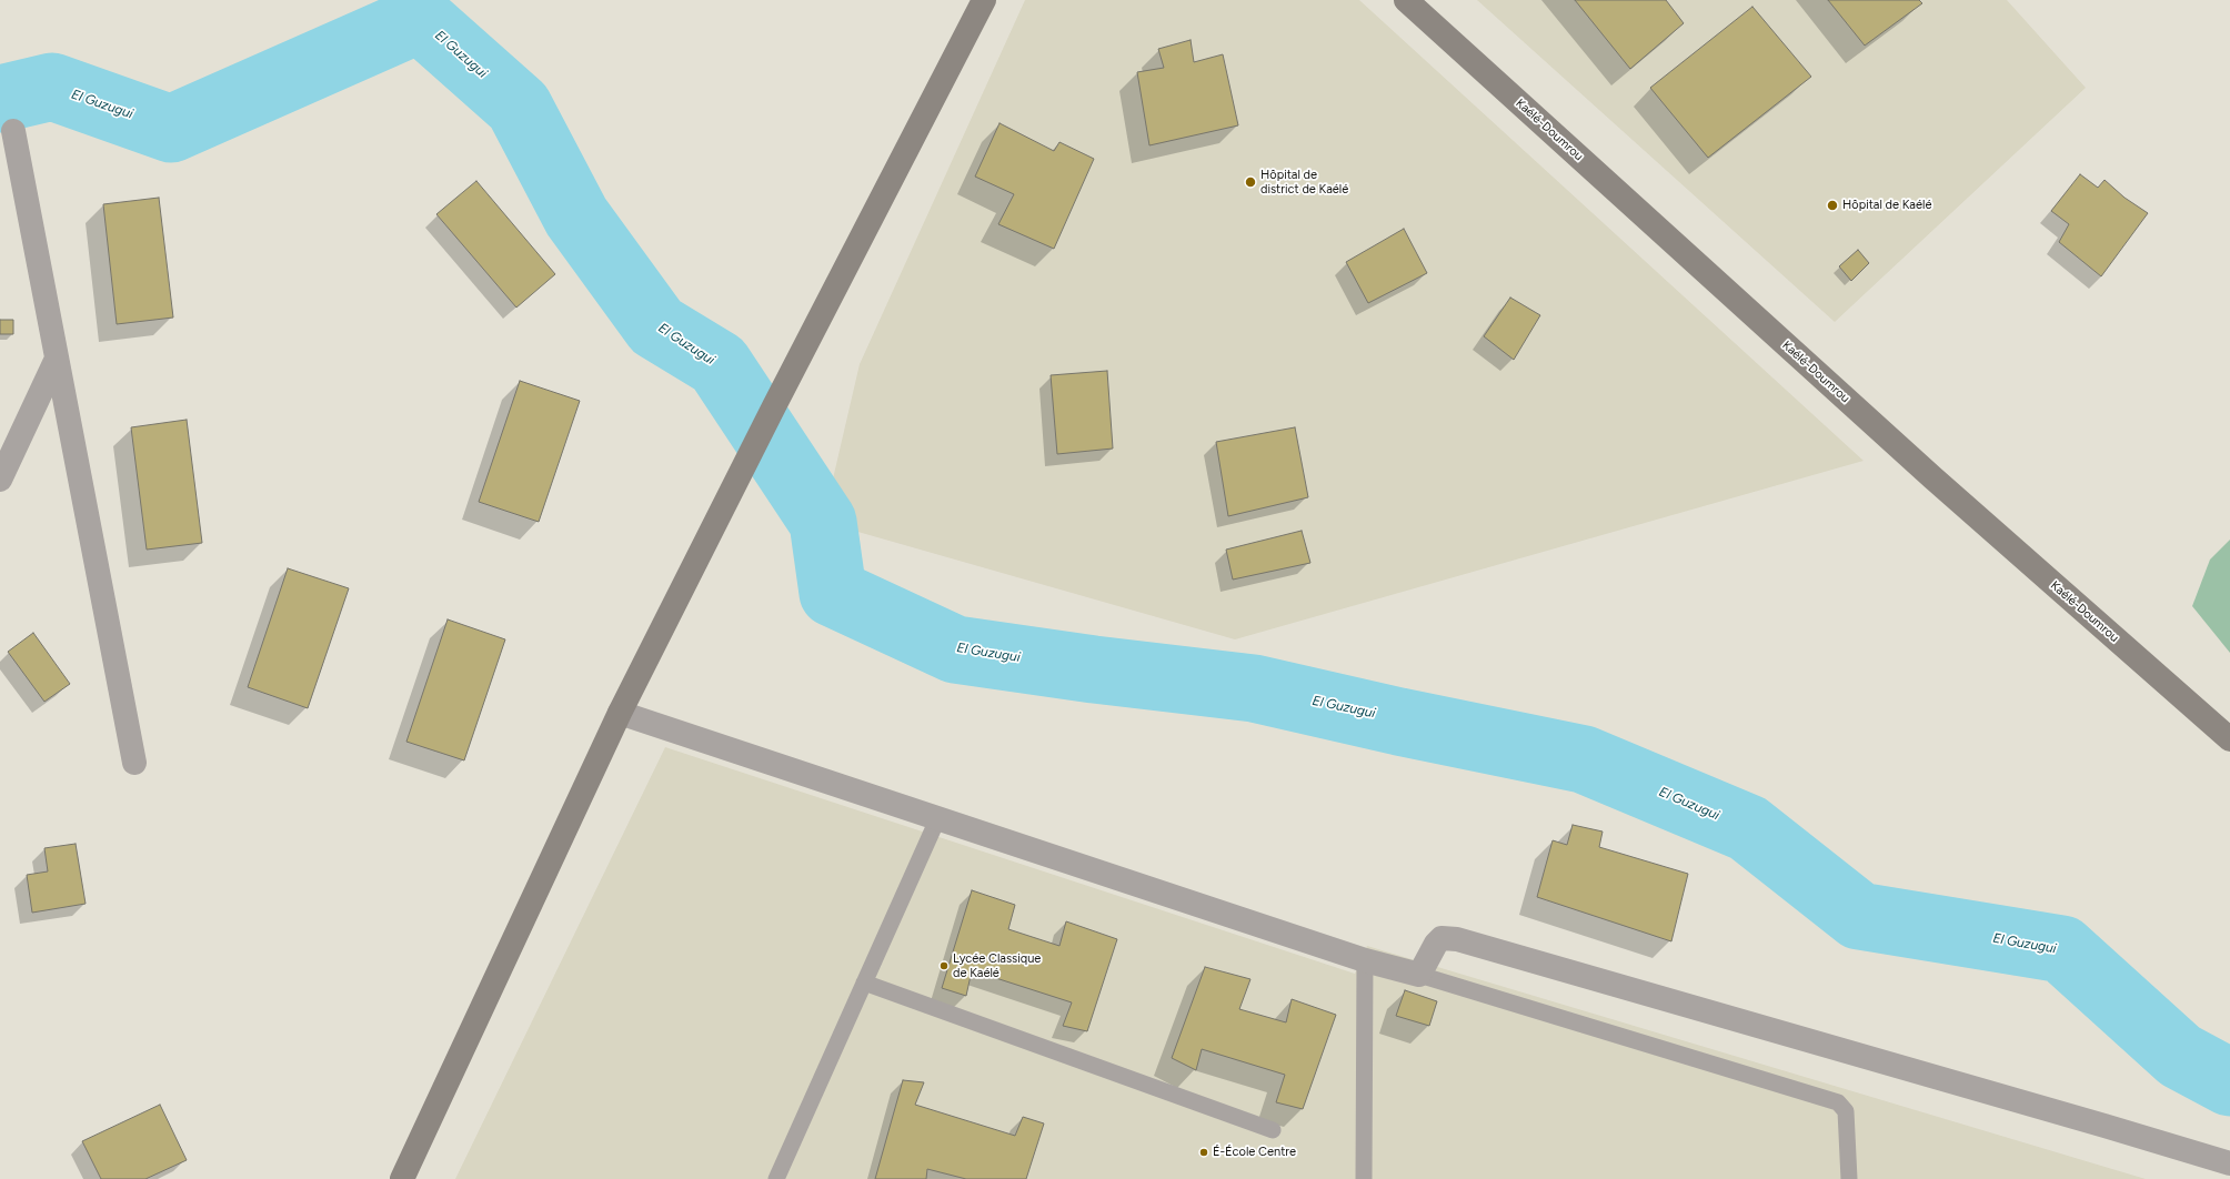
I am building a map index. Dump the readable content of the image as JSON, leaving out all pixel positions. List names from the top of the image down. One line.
{"streets":{"main road":["Kaélé-Doumrou"]},"water":["El Guzugui"],"places":["Hôpital de district de Kaélé","Hôpital de Kaélé","Lycée Classique de Kaélé","É-École Centre"]}
